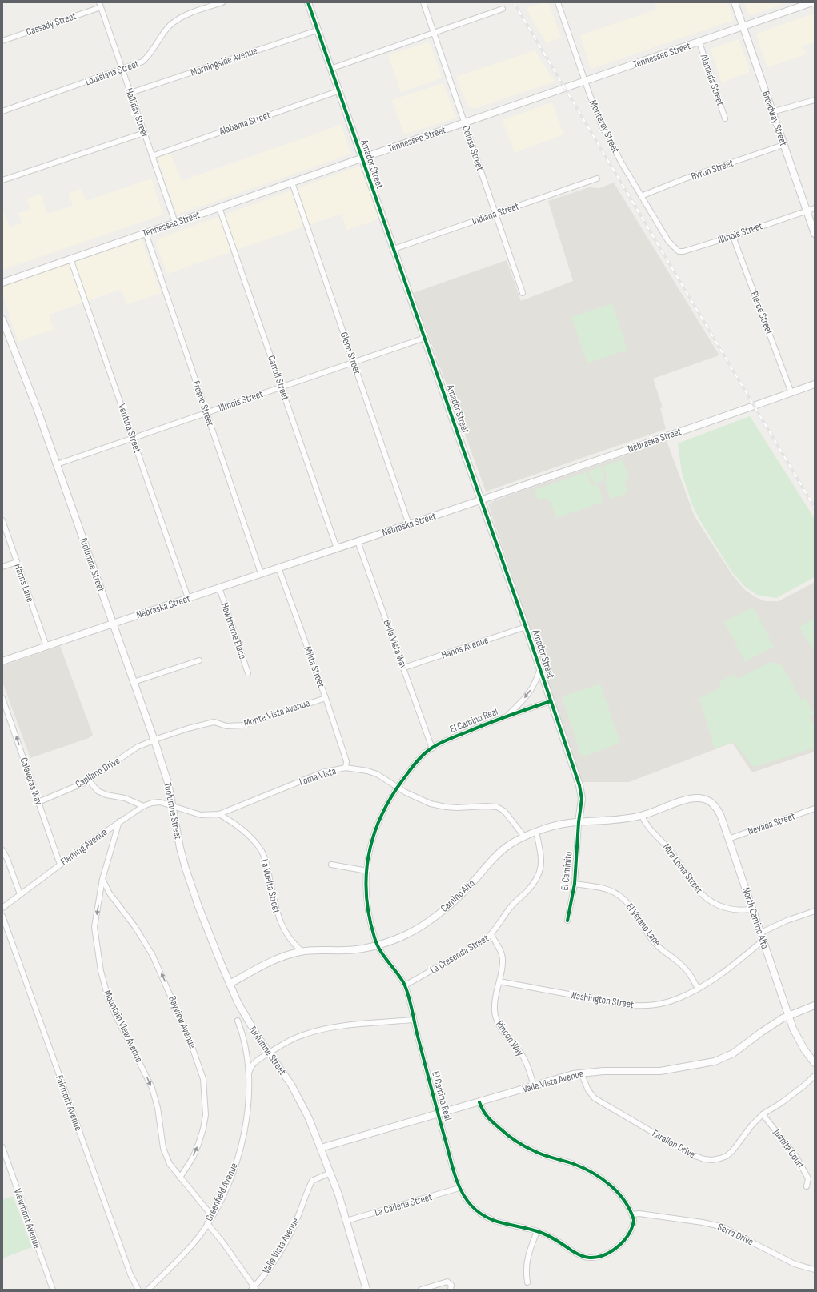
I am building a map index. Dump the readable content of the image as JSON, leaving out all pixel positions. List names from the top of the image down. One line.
{"streets":{"street":["Cassady Street","Tennessee Street","Morningside Avenue","Louisiana Street","Alameda Street","Halliday Street","Broadway Street","Alabama Street","Monterey Street","Colusa Street","Amador Street","Byron Street","Indiana Street","Illinois Street","Pierce Street","Glenn Street","Carroll Street","Fresno Street","Ventura Street","Nebraska Street","Tuolumne Street","Hanns Lane","Hawthorne Place","Bella Vista Way","Hanns Avenue","Milita Street","Monte Vista Avenue","El Camino Real","Capilano Drive","Loma Vista","Calaveras Way","Nevada Street","Fleming Avenue","Mira Loma Street","El Caminito","La Vuelta Street","Camino Alto","North Camino Alto","El Verano Lane","La Cresenda Street","Washington Street","Bayview Avenue","Mountain View Avenue","Rincon Way","Valle Vista Avenue","Fairmont Avenue","Farallon Drive","Juanita Court","Greenfield Avenue","La Cadena Street","Viewmont Avenue","Serra Drive"]},"crossings":[["Cassady Street","Halliday Street"],["Tennessee Street","Alameda Street"],["Tennessee Street","Halliday Street"],["Tennessee Street","Broadway Street"],["Tennessee Street","Monterey Street"],["Tennessee Street","Colusa Street"],["Tennessee Street","Amador Street"],["Tennessee Street","Glenn Street"],["Tennessee Street","Carroll Street"],["Tennessee Street","Fresno Street"],["Tennessee Street","Ventura Street"],["Morningside Avenue","Halliday Street"],["Morningside Avenue","Amador Street"],["Louisiana Street","Halliday Street"],["Halliday Street","Alabama Street"],["Broadway Street","Byron Street"],["Broadway Street","Illinois Street"],["Alabama Street","Amador Street"],["Monterey Street","Byron Street"],["Monterey Street","Illinois Street"],["Colusa Street","Indiana Street"],["Amador Street","Indiana Street"],["Amador Street","Illinois Street"],["Amador Street","Nebraska Street"],["Amador Street","Hanns Avenue"],["Amador Street","El Camino Real"],["Amador Street","El Caminito"],["Amador Street","Camino Alto"],["Illinois Street","Pierce Street"],["Illinois Street","Glenn Street"],["Illinois Street","Carroll Street"],["Illinois Street","Fresno Street"],["Illinois Street","Ventura Street"],["Illinois Street","Tuolumne Street"],["Pierce Street","Nebraska Street"],["Glenn Street","Nebraska Street"],["Carroll Street","Nebraska Street"],["Fresno Street","Nebraska Street"],["Ventura Street","Nebraska Street"],["Nebraska Street","Tuolumne Street"],["Nebraska Street","Hanns Lane"],["Nebraska Street","Hawthorne Place"],["Nebraska Street","Bella Vista Way"],["Nebraska Street","Milita Street"],["Tuolumne Street","Monte Vista Avenue"],["Tuolumne Street","Capilano Drive"],["Tuolumne Street","Loma Vista"],["Tuolumne Street","Fleming Avenue"],["Tuolumne Street","Camino Alto"],["Tuolumne Street","Valle Vista Avenue"],["Tuolumne Street","Greenfield Avenue"],["Tuolumne Street","La Cadena Street"],["Bella Vista Way","Hanns Avenue"],["Bella Vista Way","El Camino Real"],["Milita Street","Monte Vista Avenue"],["Milita Street","Loma Vista"],["Monte Vista Avenue","Capilano Drive"],["El Camino Real","Loma Vista"],["El Camino Real","Camino Alto"],["El Camino Real","La Cresenda Street"],["El Camino Real","Valle Vista Avenue"],["El Camino Real","La Cadena Street"],["El Camino Real","Serra Drive"],["Capilano Drive","Calaveras Way"],["Loma Vista","Fleming Avenue"],["Loma Vista","La Vuelta Street"],["Loma Vista","Camino Alto"],["Calaveras Way","Fleming Avenue"],["Nevada Street","North Camino Alto"],["Fleming Avenue","Mountain View Avenue"],["Mira Loma Street","Camino Alto"],["Mira Loma Street","North Camino Alto"],["El Caminito","Camino Alto"],["El Caminito","El Verano Lane"],["La Vuelta Street","Camino Alto"],["Camino Alto","North Camino Alto"],["Camino Alto","La Cresenda Street"],["North Camino Alto","Washington Street"],["North Camino Alto","Valle Vista Avenue"],["El Verano Lane","Washington Street"],["La Cresenda Street","Rincon Way"],["Washington Street","Rincon Way"],["Bayview Avenue","Mountain View Avenue"],["Mountain View Avenue","Greenfield Avenue"],["Rincon Way","Valle Vista Avenue"],["Valle Vista Avenue","Farallon Drive"],["Farallon Drive","Juanita Court"]],"one_way":["Calaveras Way","Bayview Avenue","Mountain View Avenue"]}
